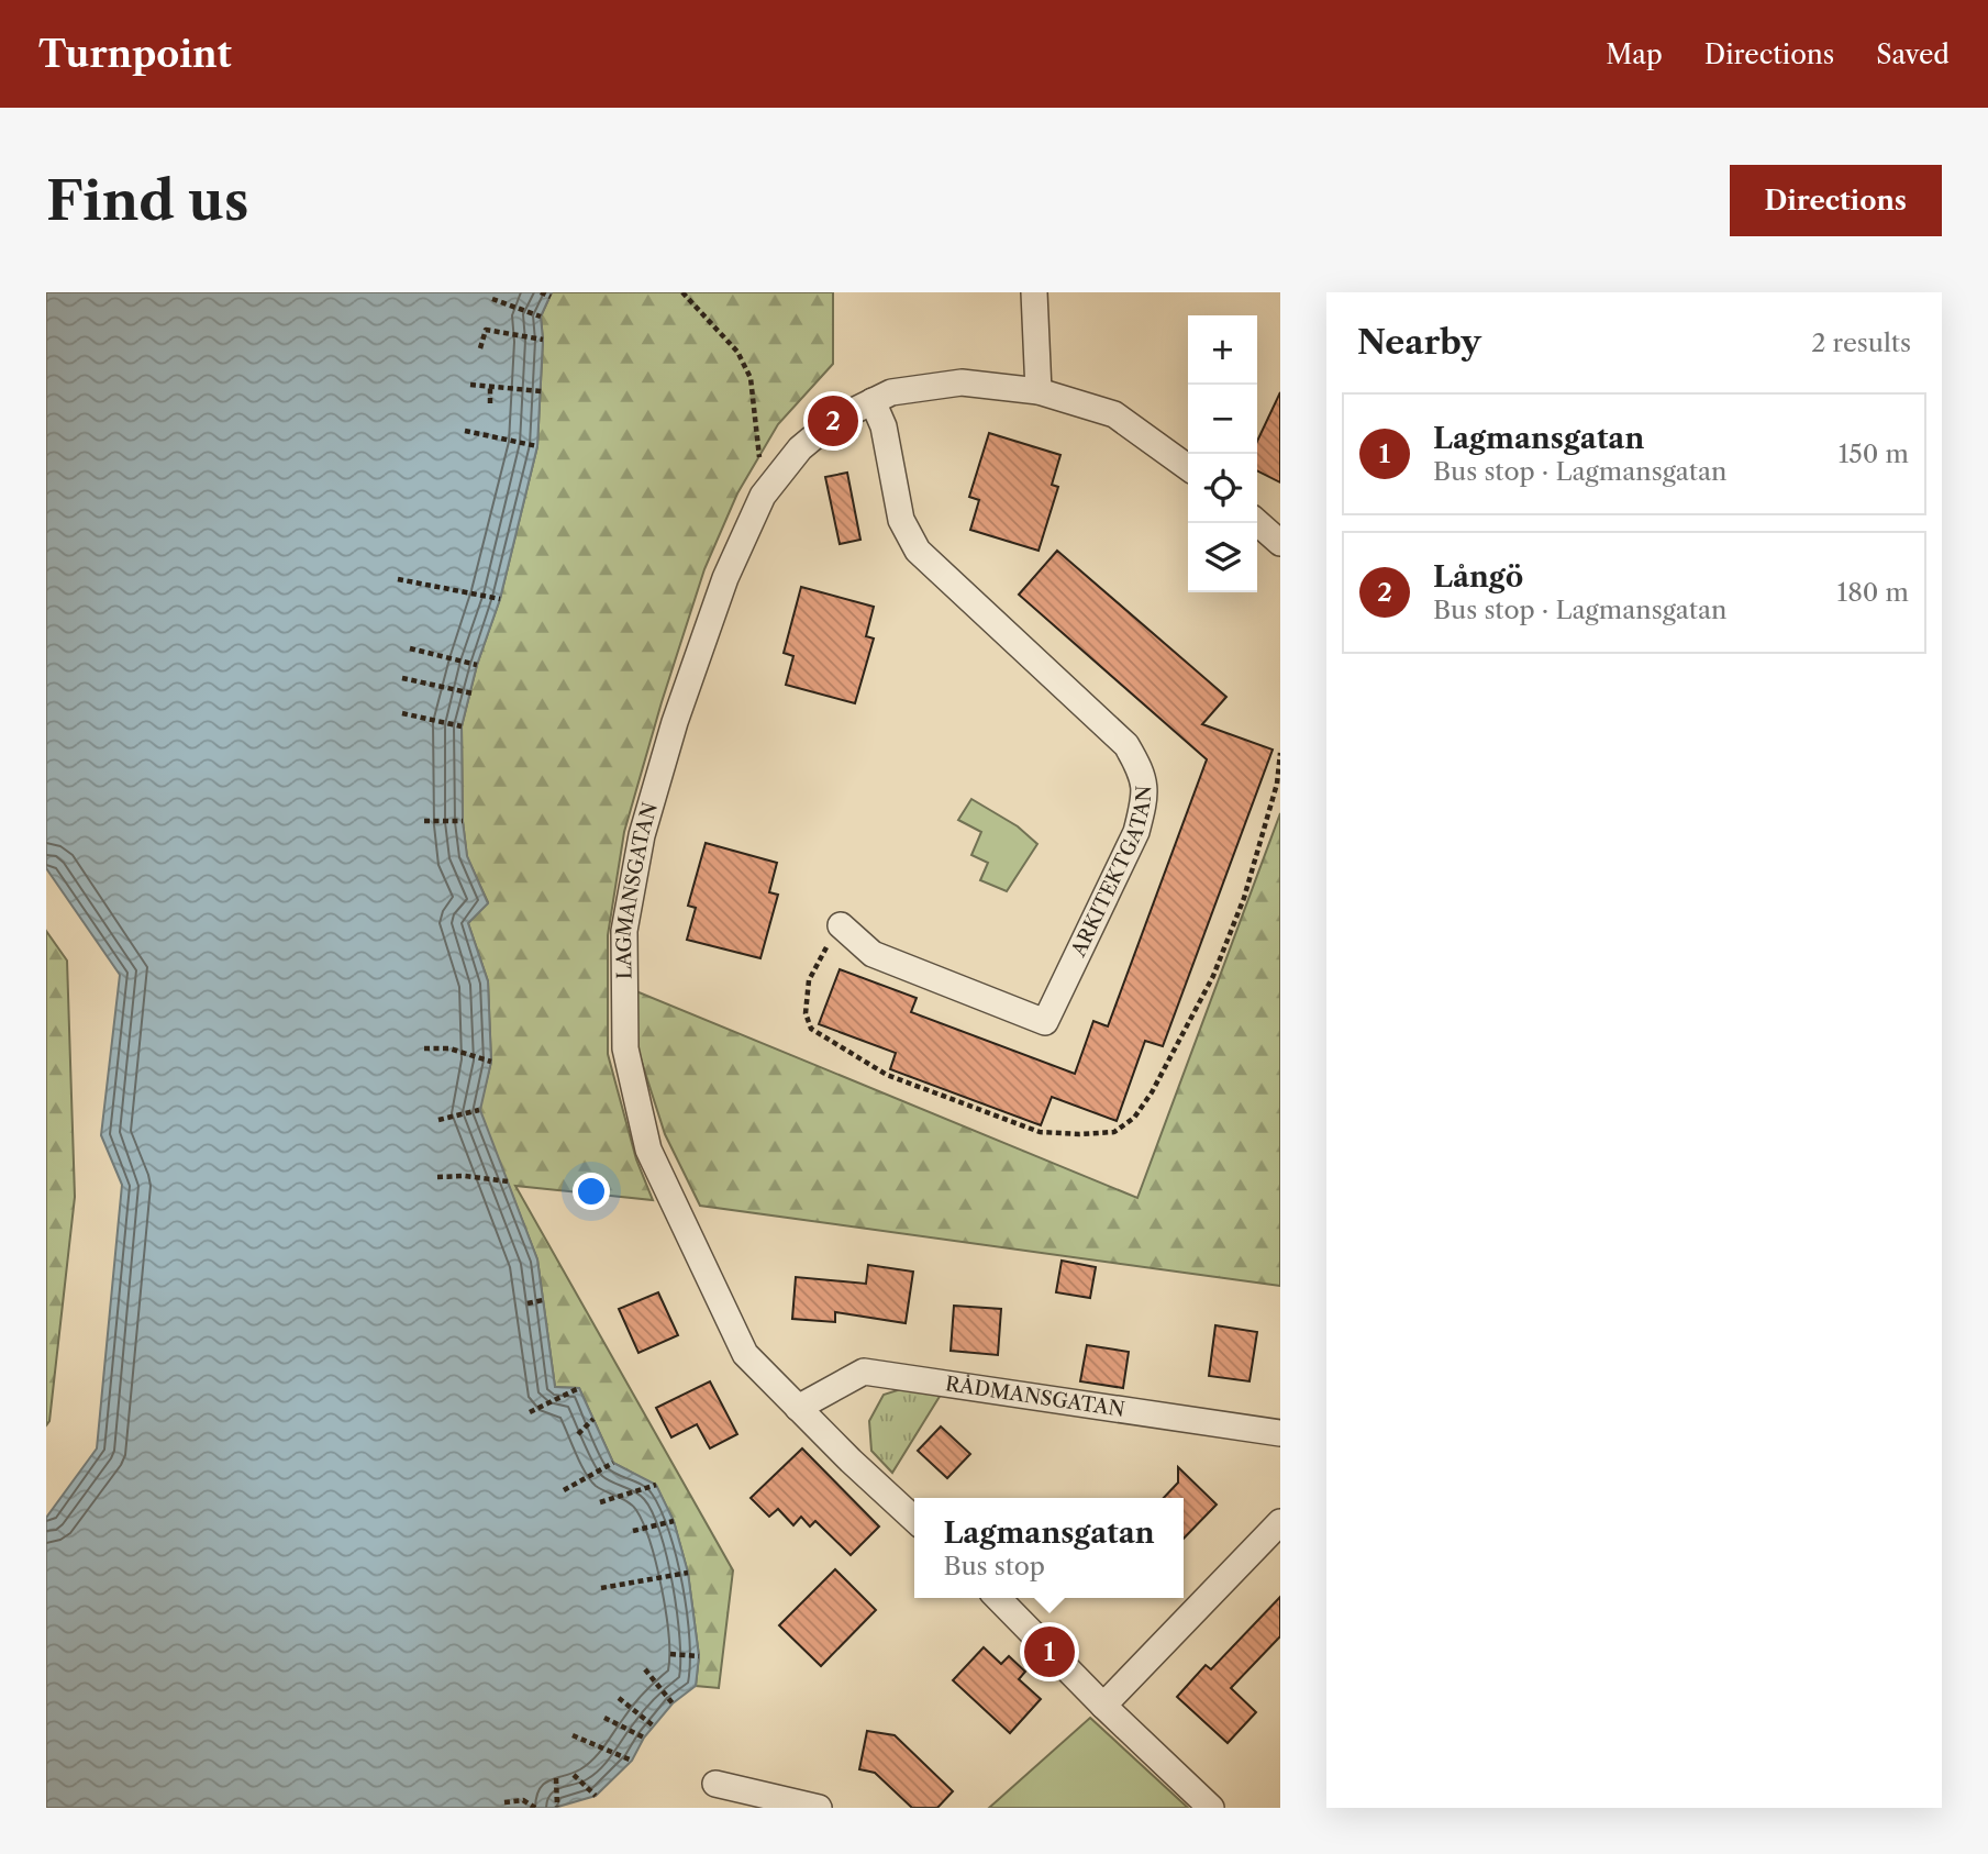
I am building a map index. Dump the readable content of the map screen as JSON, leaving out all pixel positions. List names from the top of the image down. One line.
{"streets":{"street":["ARKITEKTGATAN","LAGMANSGATAN","RÅDMANSGATAN"]},"crossings":[["ARKITEKTGATAN","LAGMANSGATAN"],["LAGMANSGATAN","RÅDMANSGATAN"]],"page":{"header":"Turnpoint","nav":["Map","Directions","Saved"],"buttons":"Directions","title":"Find us","heading":["Nearby","2 results"],"map_buttons":["+","−"],"pins":["2","1"],"list":[{"mark":"1","name":"Lagmansgatan","note":"Bus stop · Lagmansgatan","value":"150 m"},{"mark":"2","name":"Långö","note":"Bus stop · Lagmansgatan","value":"180 m"}],"popup":["Lagmansgatan","Bus stop"]}}
